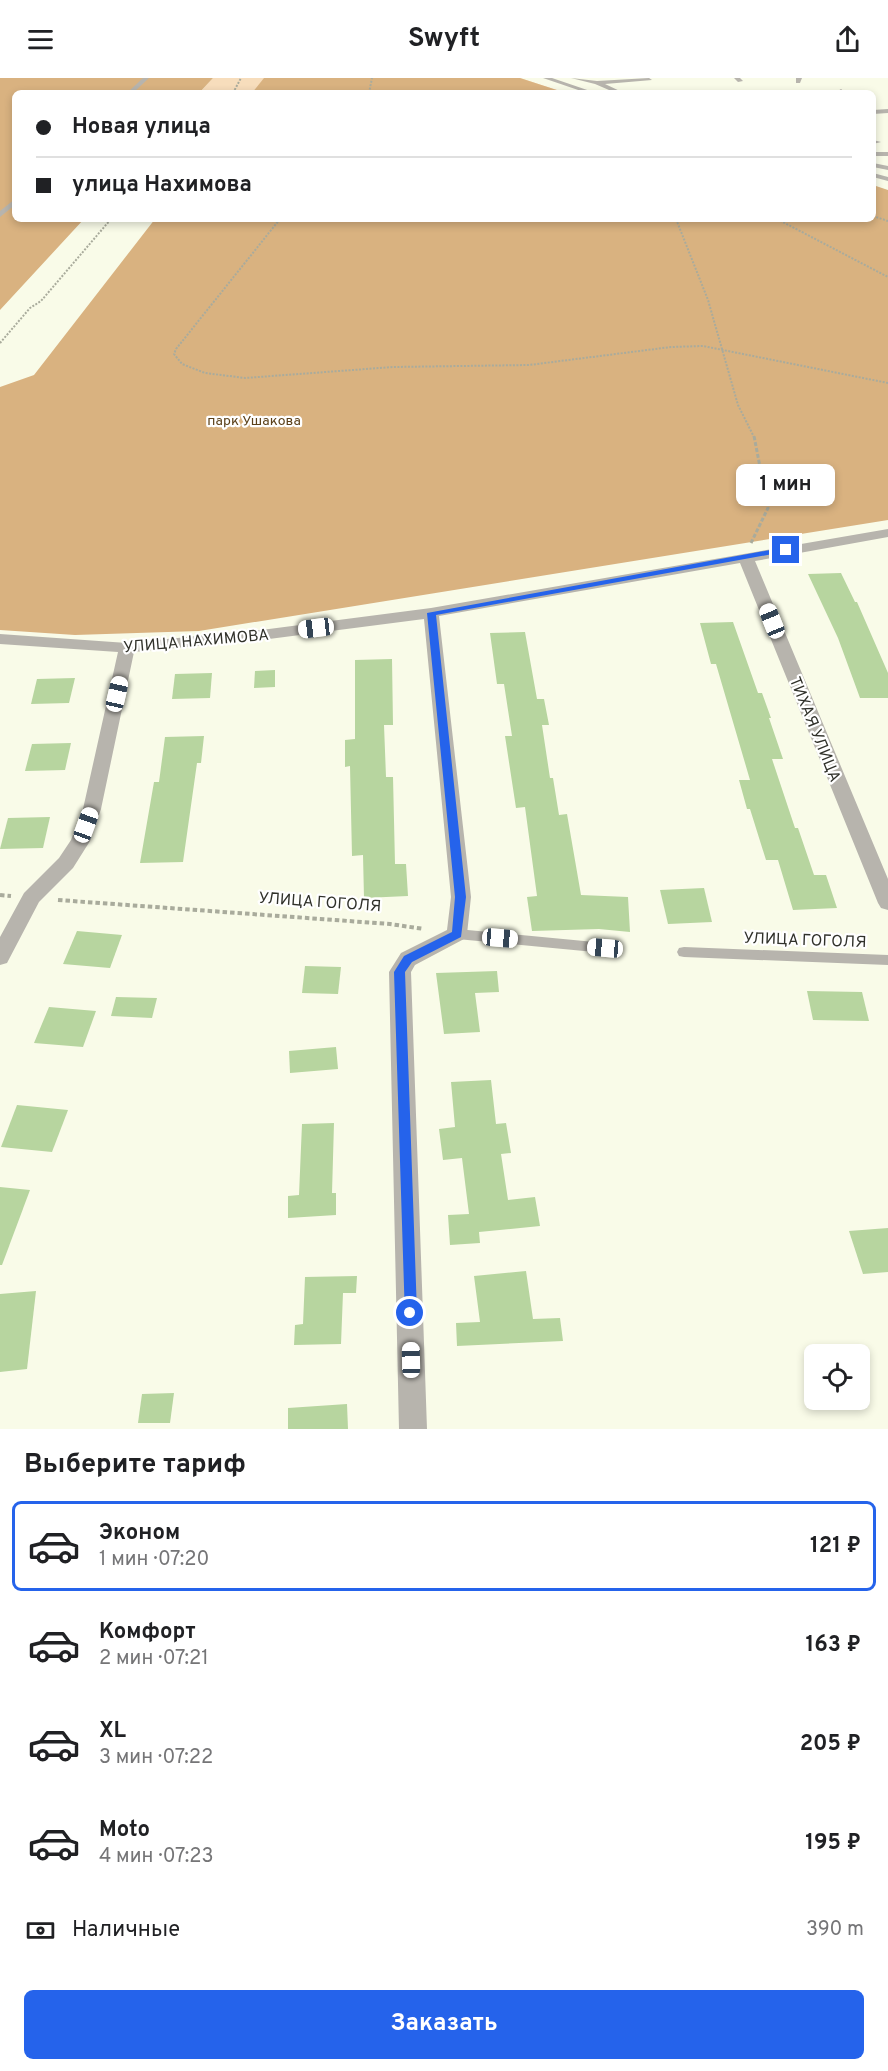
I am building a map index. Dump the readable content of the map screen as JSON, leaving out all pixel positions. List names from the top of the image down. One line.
{"streets":{"street":["УЛИЦА НАХИМОВА","ТИХАЯ УЛИЦА"],"lane":["УЛИЦА ГОГОЛЯ"]},"crossings":[["УЛИЦА НАХИМОВА","ТИХАЯ УЛИЦА"]],"parks":["парк Ушакова"],"page":{"header":"Swyft","banner":["Новая улица","улица Нахимова"],"bubble":"1 мин","heading":"Выберите тариф","list":[{"name":"Эконом","note":"1 мин · 07:20","value":"121 ₽"},{"name":"Комфорт","note":"2 мин · 07:21","value":"163 ₽"},{"name":"XL","note":"3 мин · 07:22","value":"205 ₽"},{"name":"Moto","note":"4 мин · 07:23","value":"195 ₽"}],"pay":["Наличные","390 m"],"buttons":"Заказать"}}
